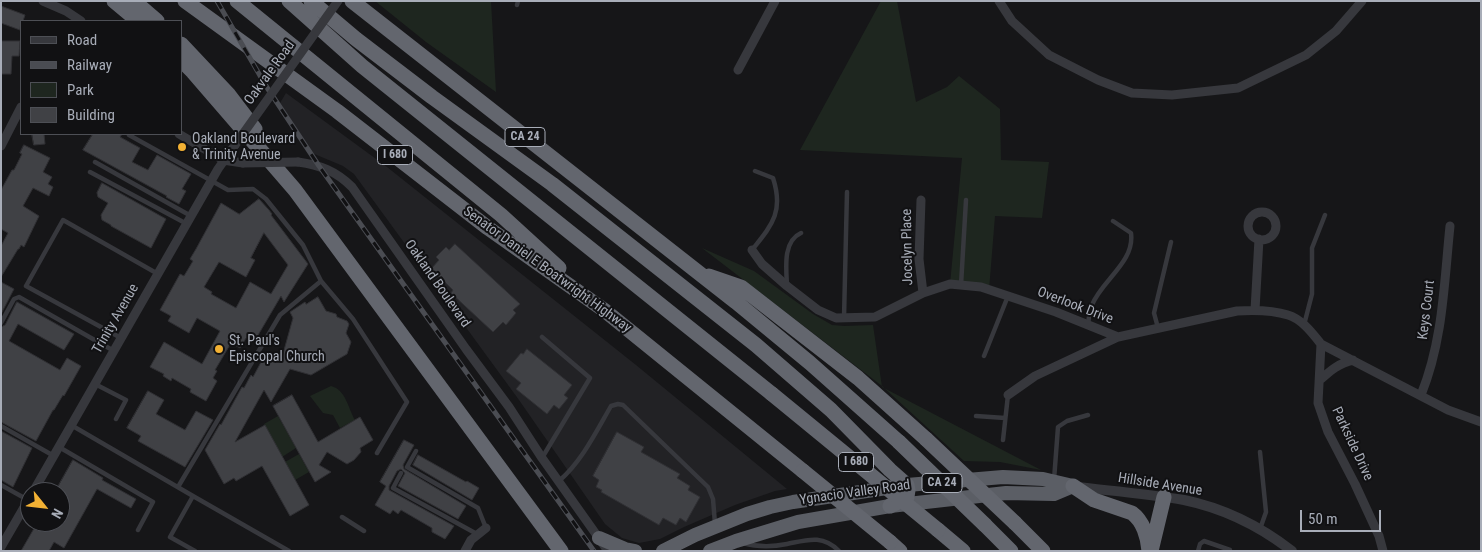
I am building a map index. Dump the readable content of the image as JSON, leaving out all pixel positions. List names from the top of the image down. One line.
{"streets":{"highway":["CA 24","I 680","Senator Daniel E Boatwright Highway","Ygnacio Valley Road"],"street":["Oakvale Road","Jocelyn Place","Oakland Boulevard","Overlook Drive","Keys Court","Trinity Avenue","Parkside Drive","Hillside Avenue"]},"crossings":[["Oakvale Road","Oakland Boulevard"],["Oakvale Road","Trinity Avenue"],["Jocelyn Place","Overlook Drive"],["Oakland Boulevard","Trinity Avenue"],["Overlook Drive","Keys Court"],["Overlook Drive","Parkside Drive"],["Hillside Avenue","Ygnacio Valley Road"]],"places":["Oakland Boulevard & Trinity Avenue","St. Paul's Episcopal Church"],"legend":["Road","Railway","Park","Building"],"scale_bar":"50 m","north":"bottom right"}
